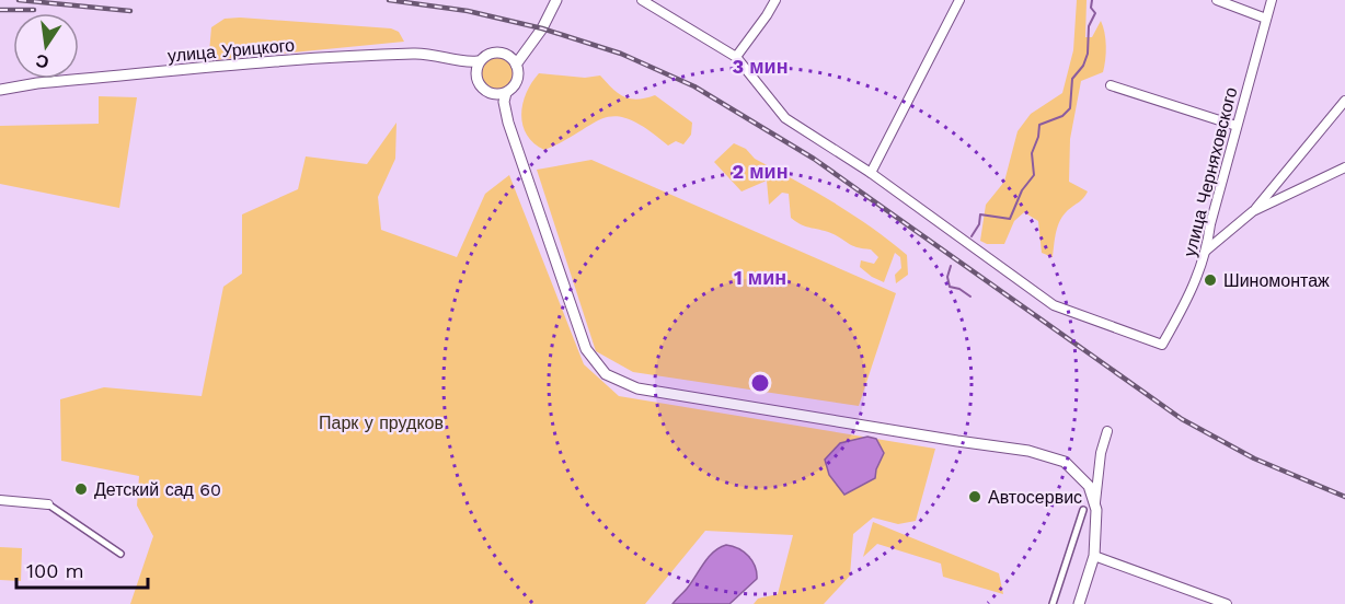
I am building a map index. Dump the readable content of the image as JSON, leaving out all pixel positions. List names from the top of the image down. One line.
{"streets":{"street":["улица Урицкого","улица Черняховского"]},"parks":["Парк у прудков"],"places":["Шиномонтаж","Детский сад 60","Автосервис"],"scale_bar":"100 m","north":"bottom","rings":["3 мин","2 мин","1 мин"]}
